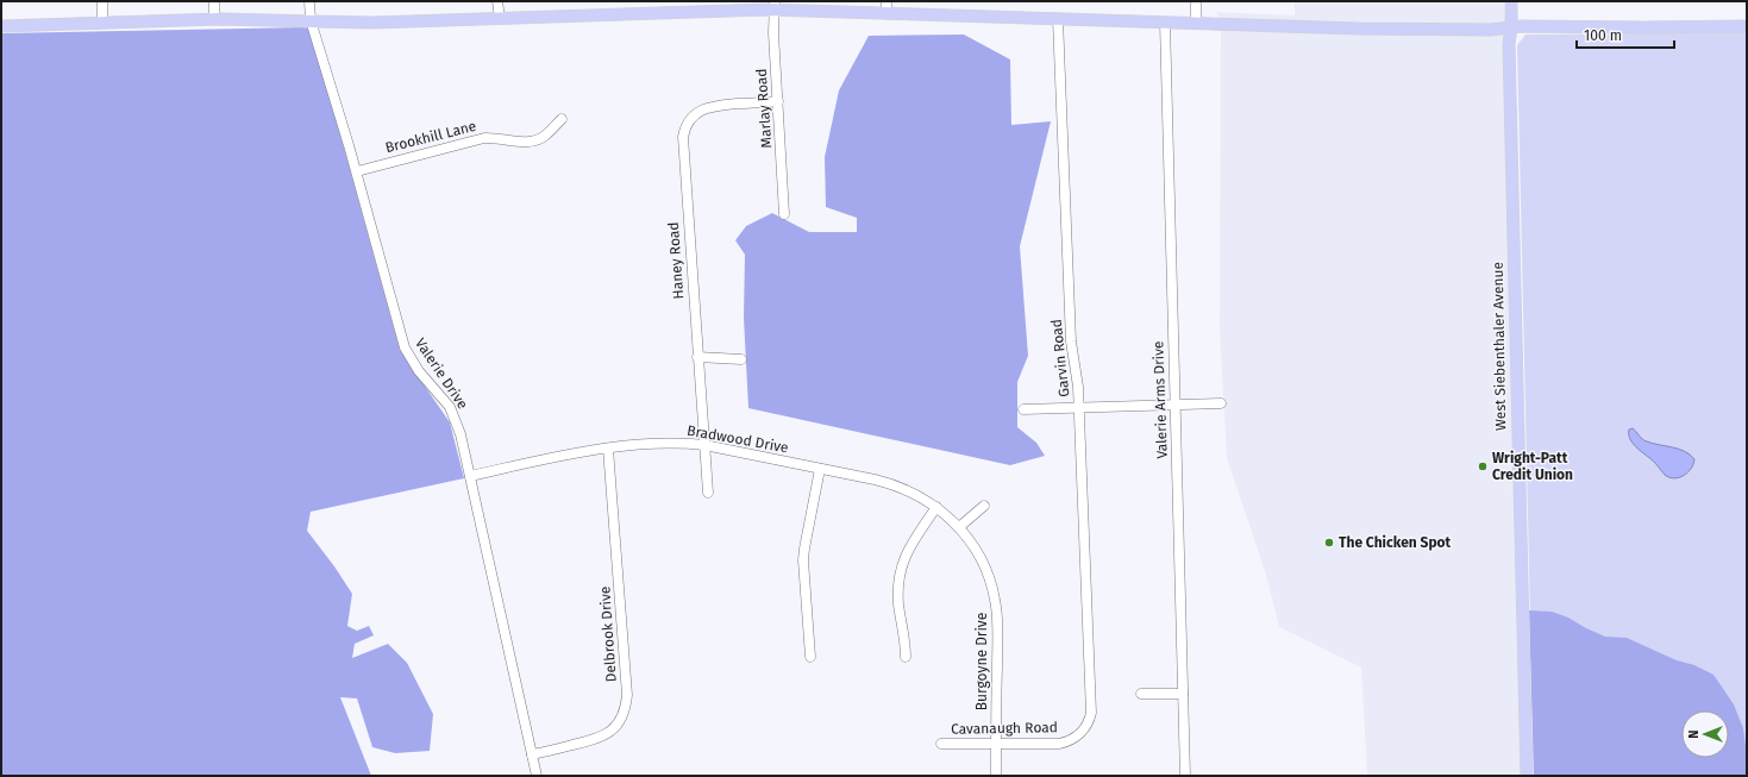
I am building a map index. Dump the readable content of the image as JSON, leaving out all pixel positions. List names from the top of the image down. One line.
{"streets":{"main road":["West Siebenthaler Avenue"],"street":["Marlay Road","Brookhill Lane","Haney Road","Garvin Road","Valerie Drive","Valerie Arms Drive","Bradwood Drive","Delbrook Drive","Burgoyne Drive","Cavanaugh Road"]},"crossings":[["Marlay Road","Haney Road"],["Brookhill Lane","Valerie Drive"],["Haney Road","Bradwood Drive"],["Garvin Road","Cavanaugh Road"],["Valerie Drive","Bradwood Drive"],["Valerie Drive","Delbrook Drive"],["Bradwood Drive","Delbrook Drive"],["Bradwood Drive","Burgoyne Drive"],["Burgoyne Drive","Cavanaugh Road"]],"places":["Wright-Patt Credit Union","The Chicken Spot"],"scale_bar":"100 m","north":"left"}
